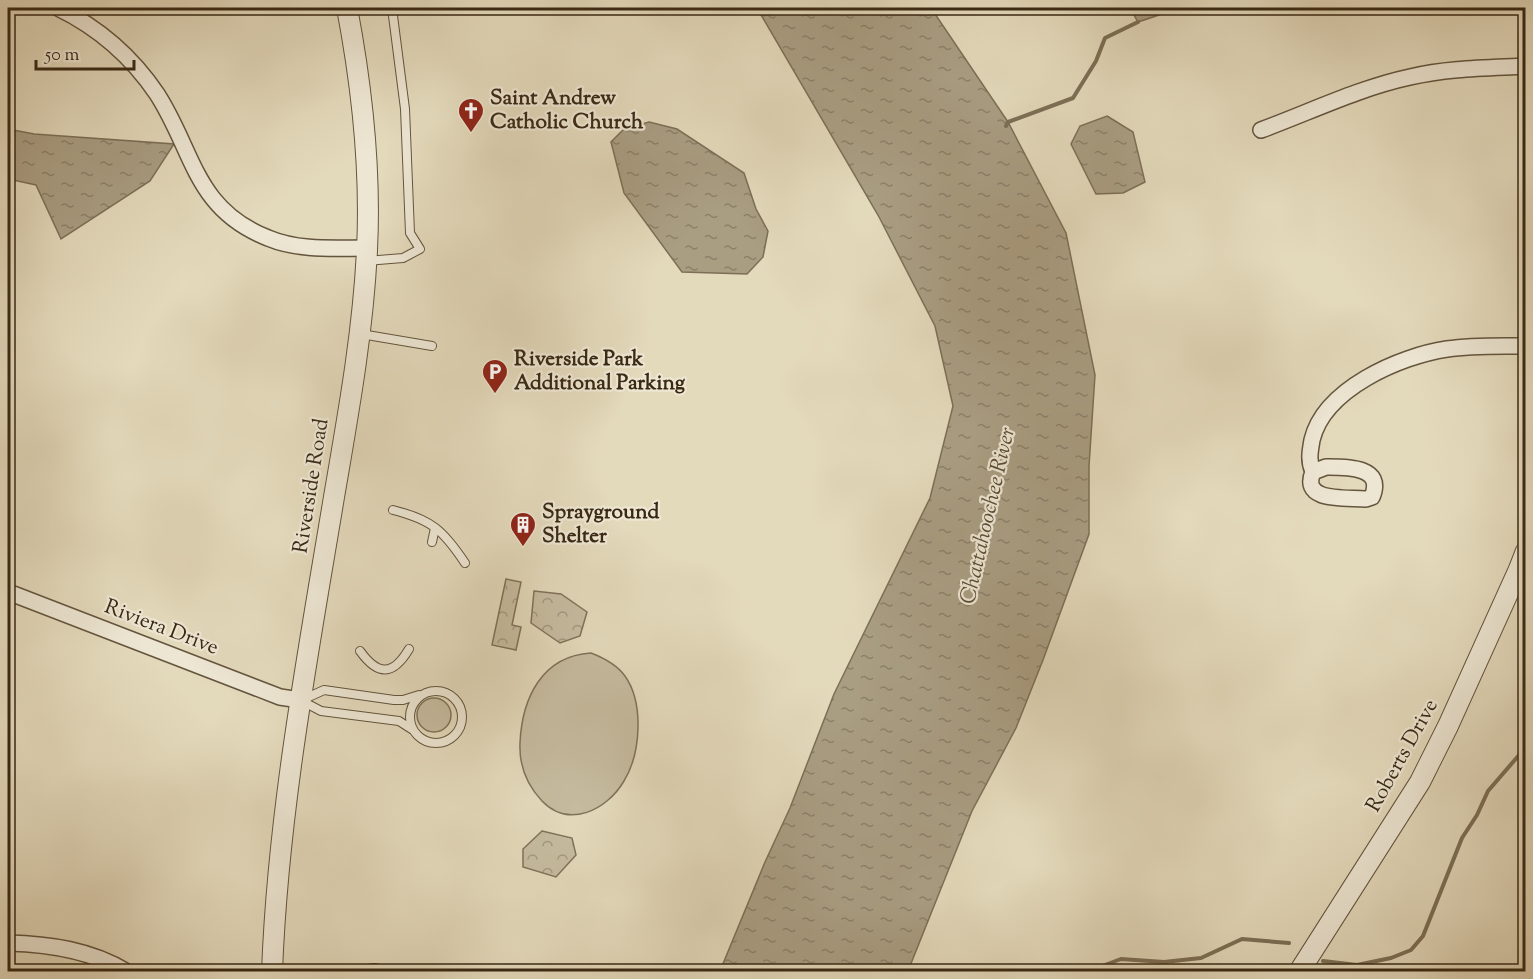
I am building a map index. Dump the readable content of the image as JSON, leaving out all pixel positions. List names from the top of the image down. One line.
{"streets":{"street":["Riverside Road","Riviera Drive","Roberts Drive"]},"crossings":[["Riverside Road","Riviera Drive"]],"water":["Chattahoochee River"],"places":{"church":["Saint Andrew Catholic Church"],"parking":["Riverside Park Additional Parking"],"building":["Sprayground Shelter"]},"scale_bar":"50 m"}
